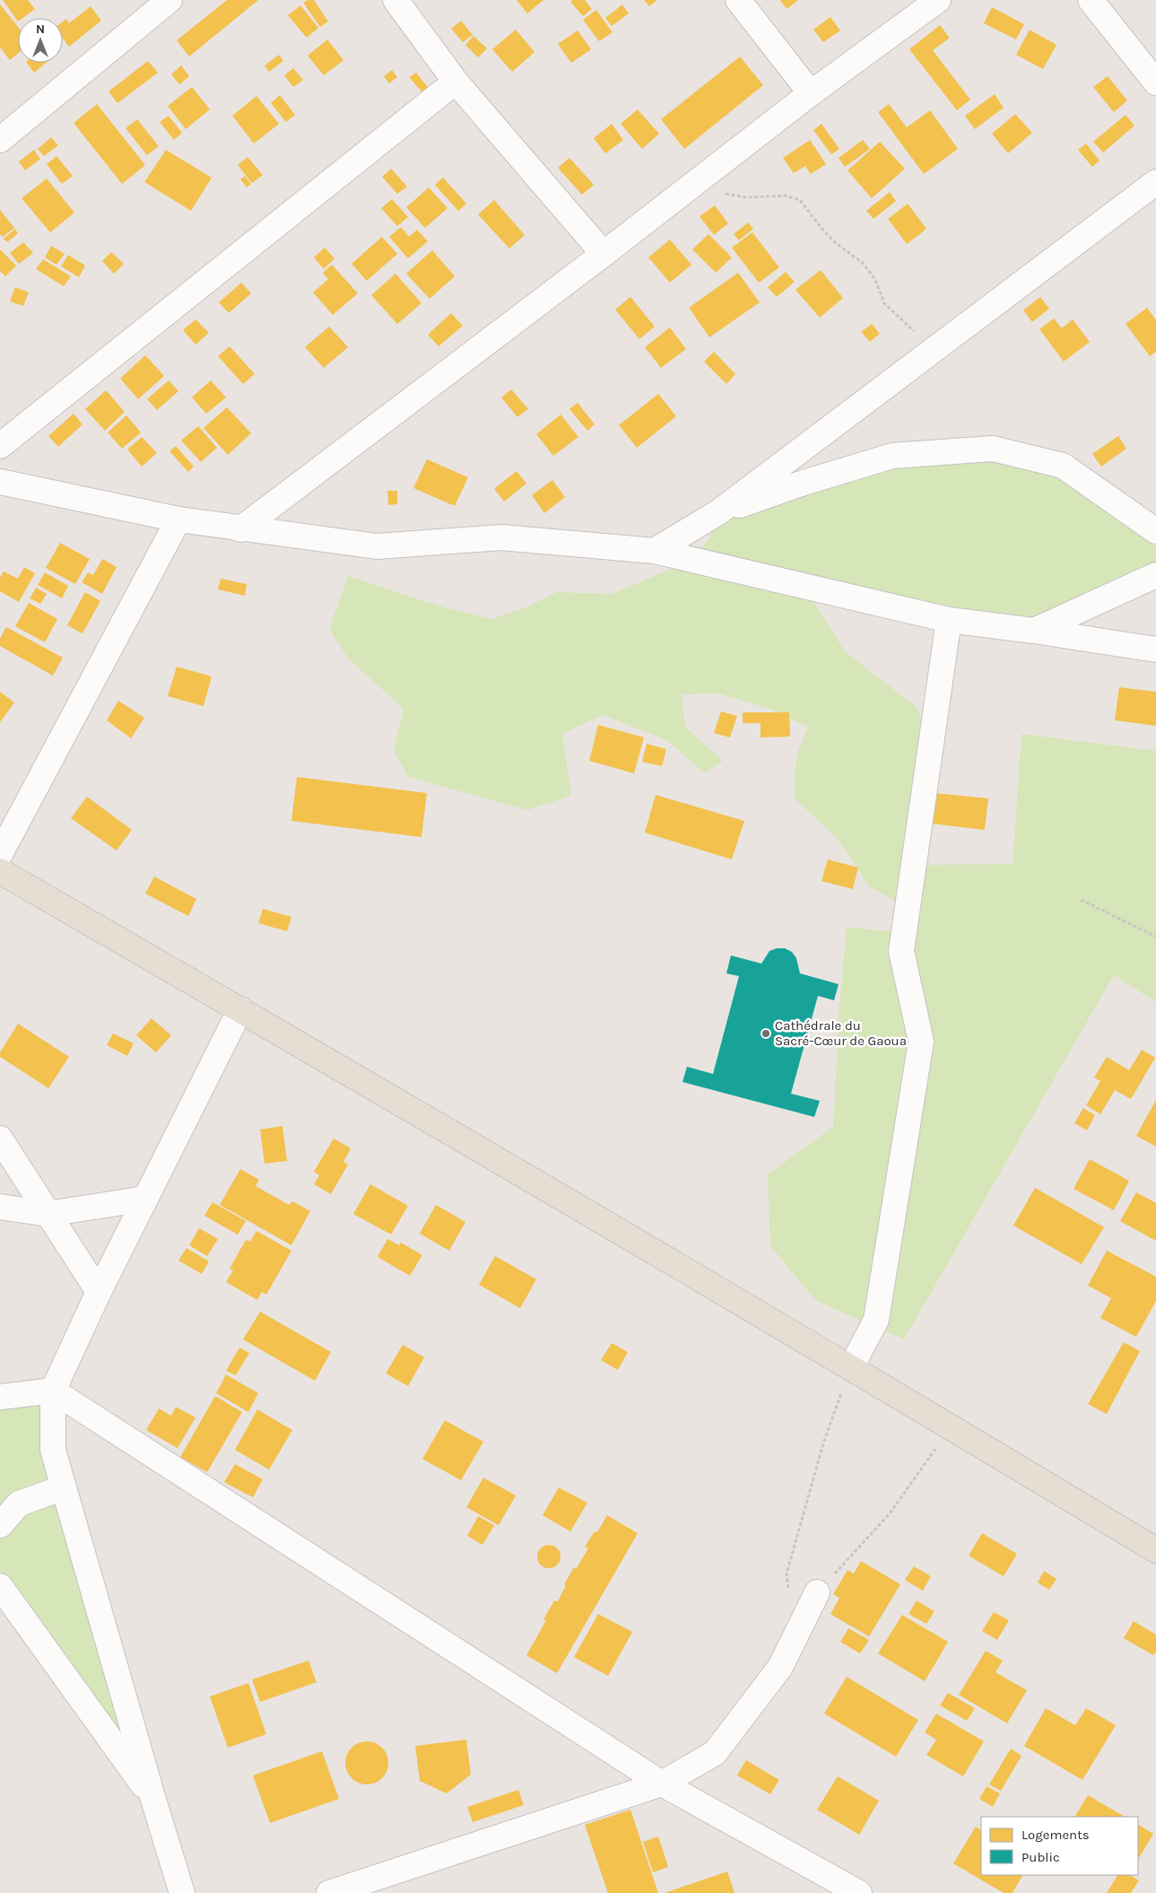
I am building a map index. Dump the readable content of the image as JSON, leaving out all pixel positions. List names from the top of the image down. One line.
{"places":["Cathédrale du Sacré-Cœur de Gaoua"],"legend":["Logements","Public"],"north":"top"}
